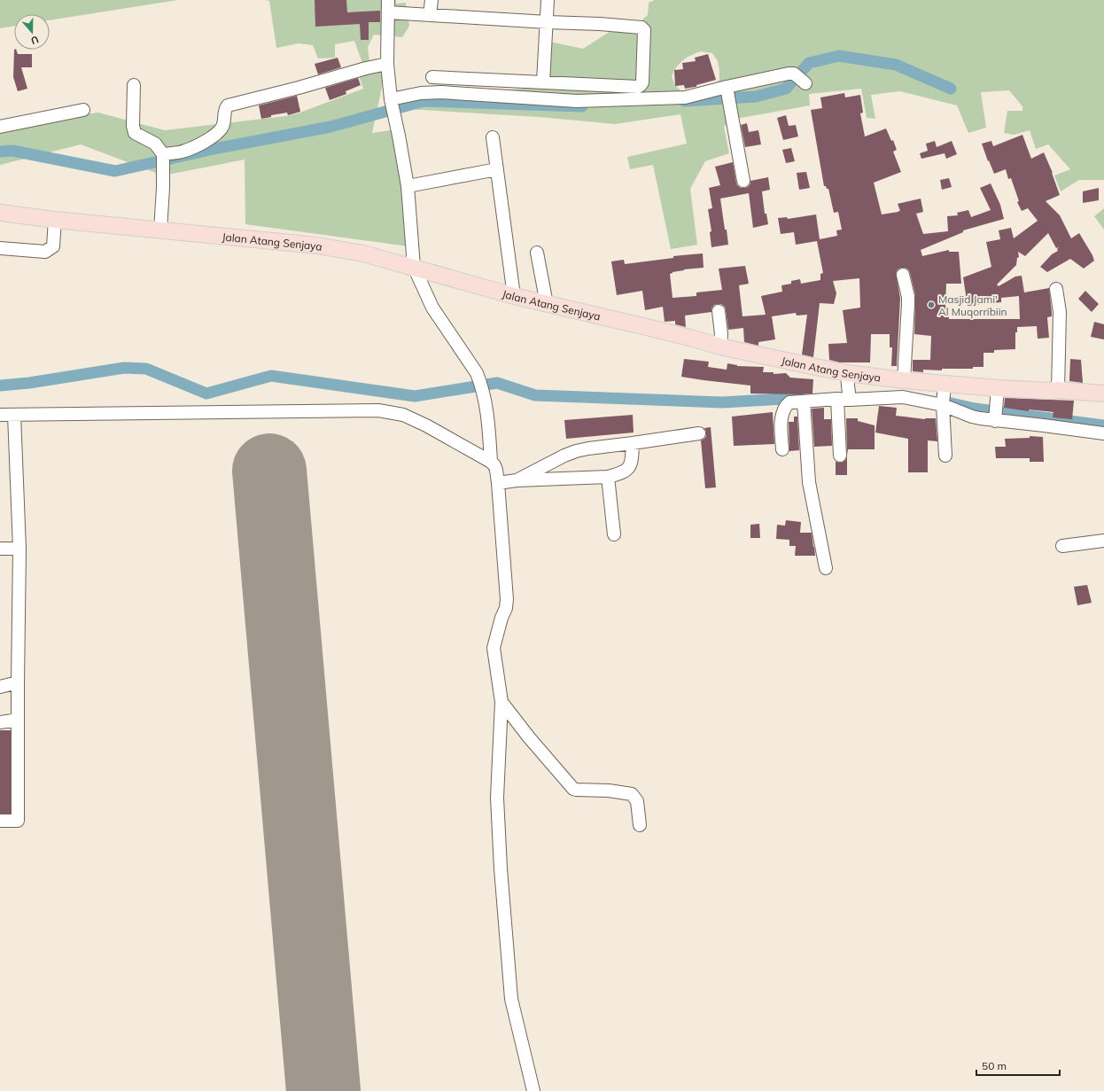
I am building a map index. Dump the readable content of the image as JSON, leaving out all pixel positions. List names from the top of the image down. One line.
{"streets":{"main road":["Jalan Atang Senjaya"]},"places":["Masjid Jami' Al Muqorribiin"],"scale_bar":"50 m","north":"bottom"}
